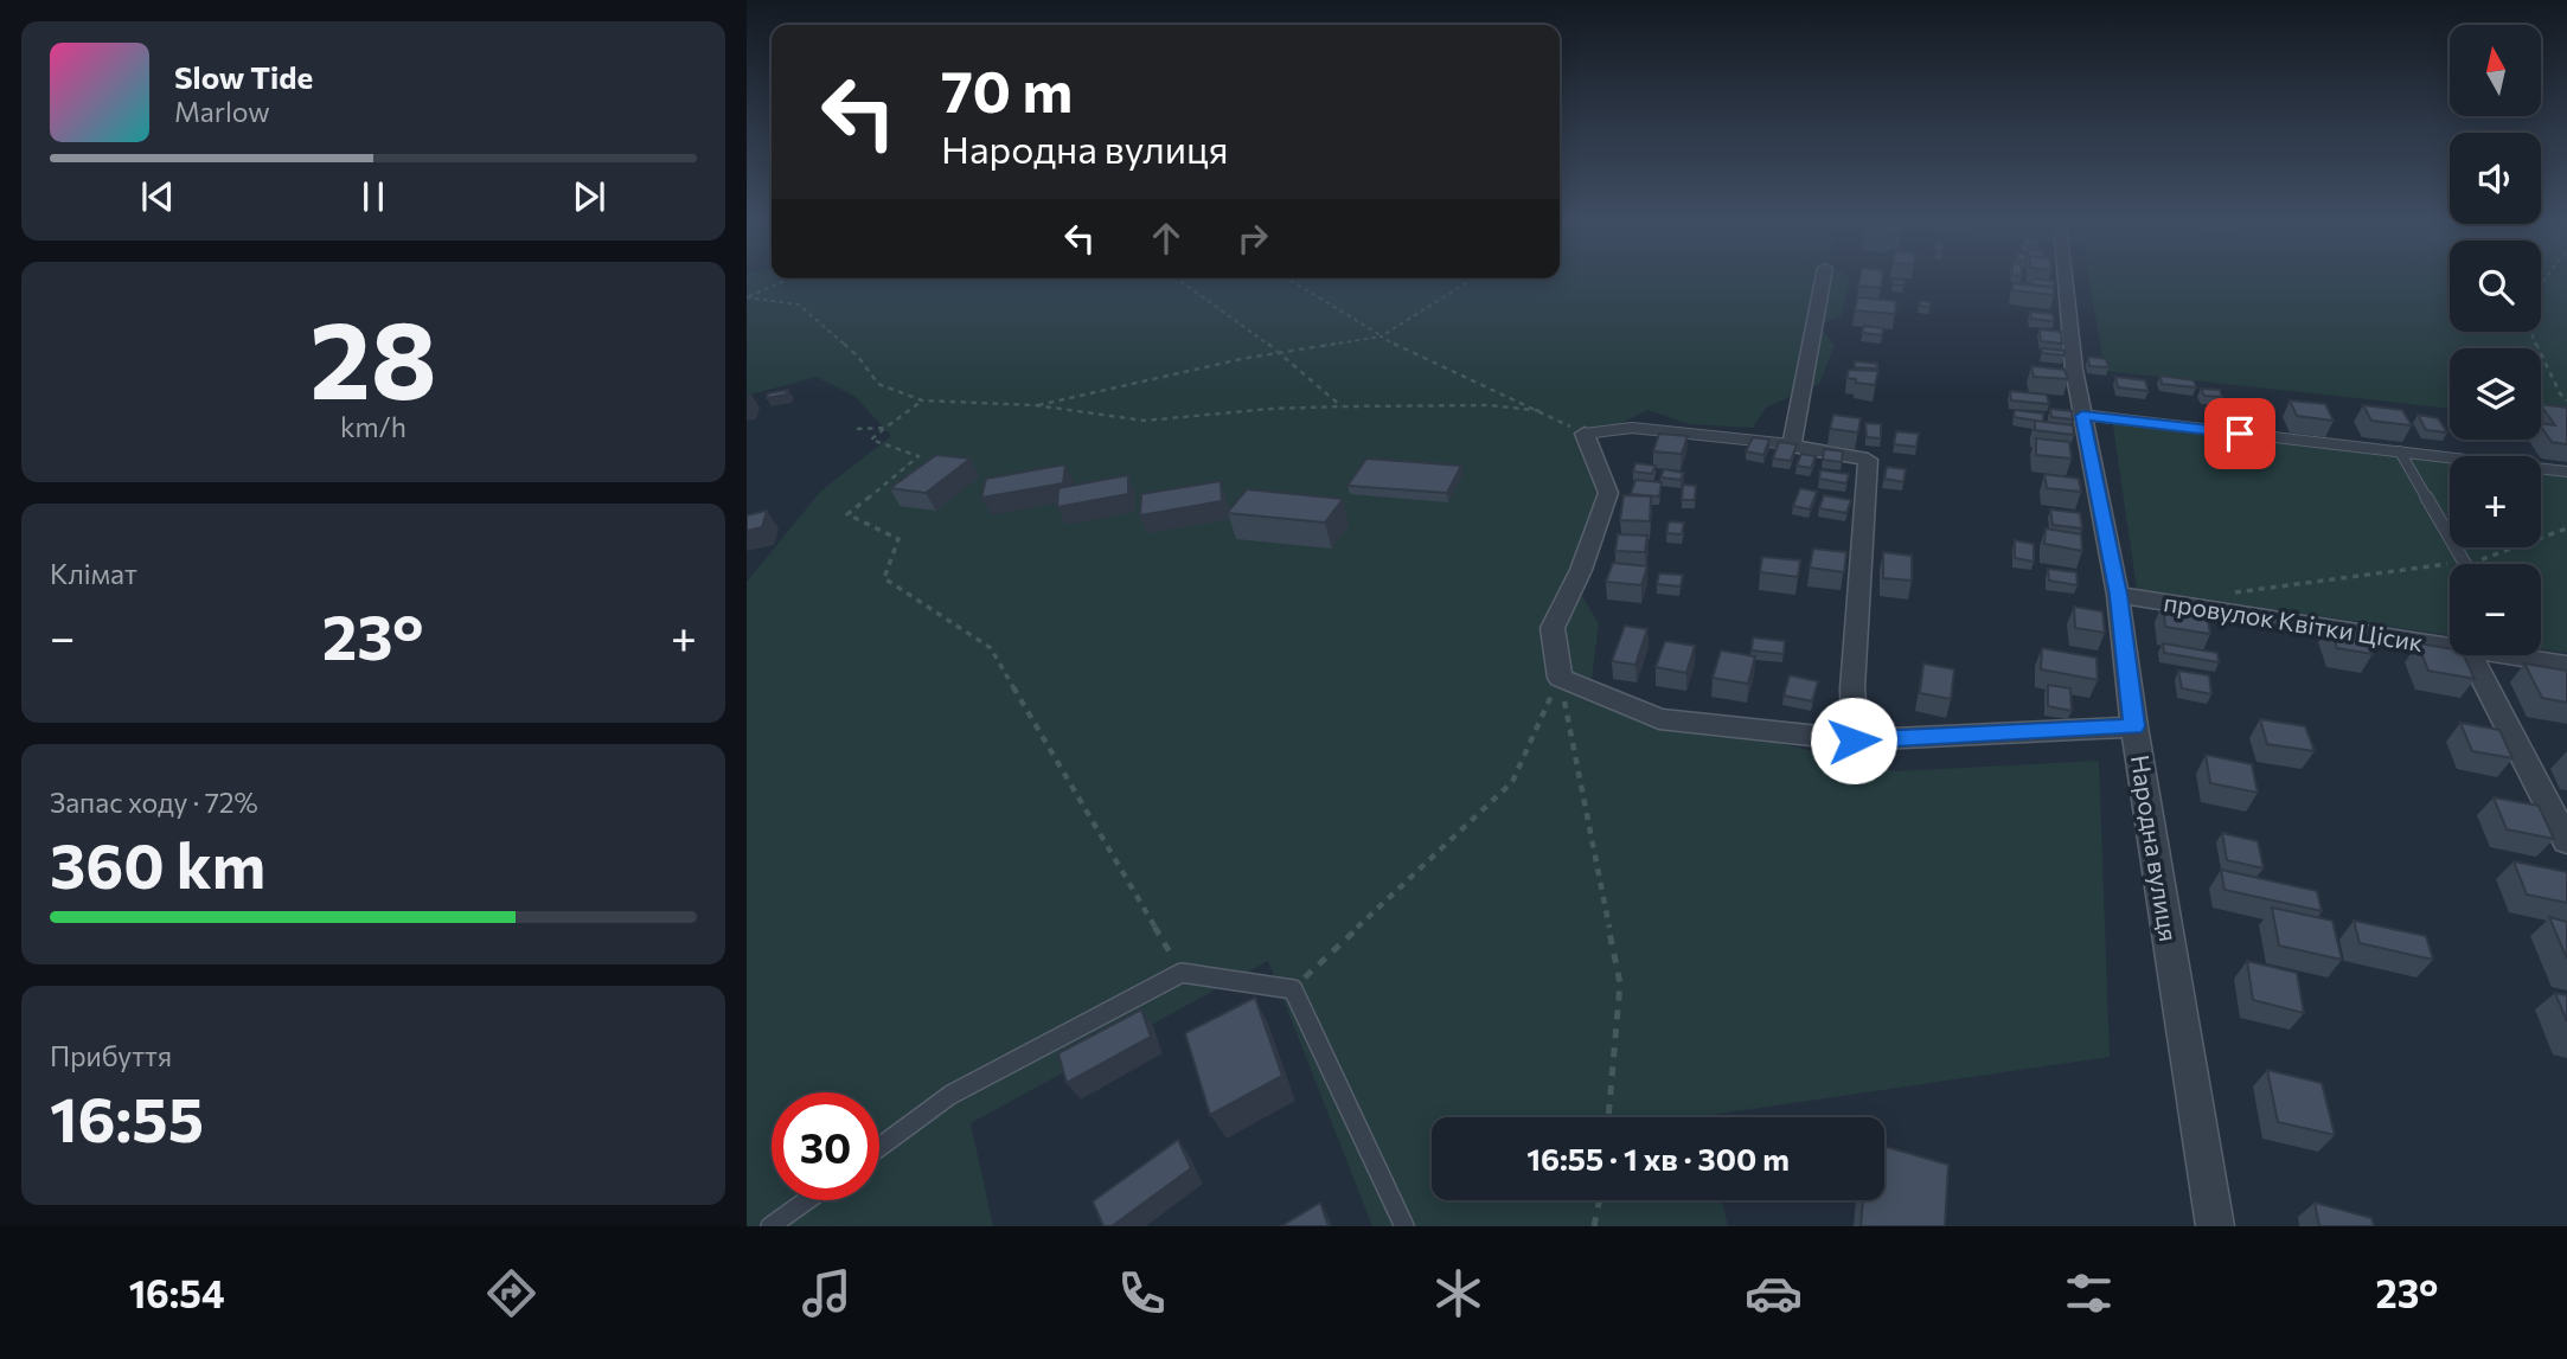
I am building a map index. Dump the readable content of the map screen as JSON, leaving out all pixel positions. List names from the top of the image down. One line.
{"streets":{"street":["провулок Квітки Цісик","Народна вулиця"]},"crossings":[["провулок Квітки Цісик","Народна вулиця"]],"north":"top","page":{"map_buttons":["+","−"],"turn":["70 m","Народна вулиця"],"song":["Slow Tide","Marlow"],"tile":[["28","km/h"],"Клімат",["Запас ходу · 72%","360 km"],["Прибуття","16:55"]],"heat":["−","23°","+"],"limit":"30","trip":"16:55 · 1 хв · 300 m","tabs":["16:54","23°"]}}
